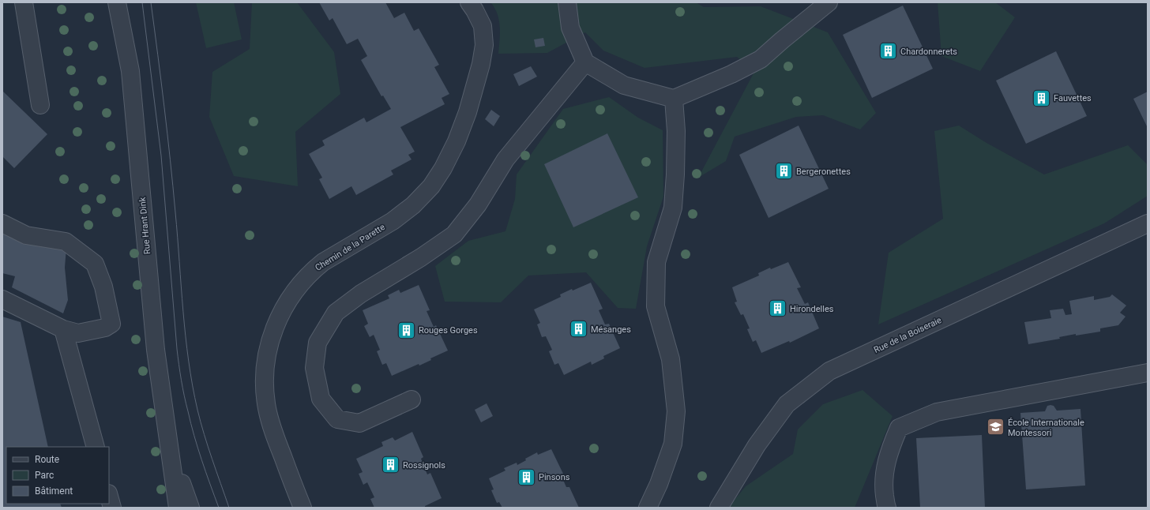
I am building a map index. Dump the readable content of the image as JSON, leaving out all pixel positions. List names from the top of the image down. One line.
{"streets":{"street":["Rue Hrant Dink","Chemin de la Parette","Rue de la Boiseraie"]},"places":{"building":["Chardonnerets","Fauvettes","Bergeronettes","Hirondelles","Mésanges","Rouges Gorges","Rossignols","Pinsons"],"school or university":["École Internationale Montessori"]},"legend":["Route","Parc","Bâtiment"]}
